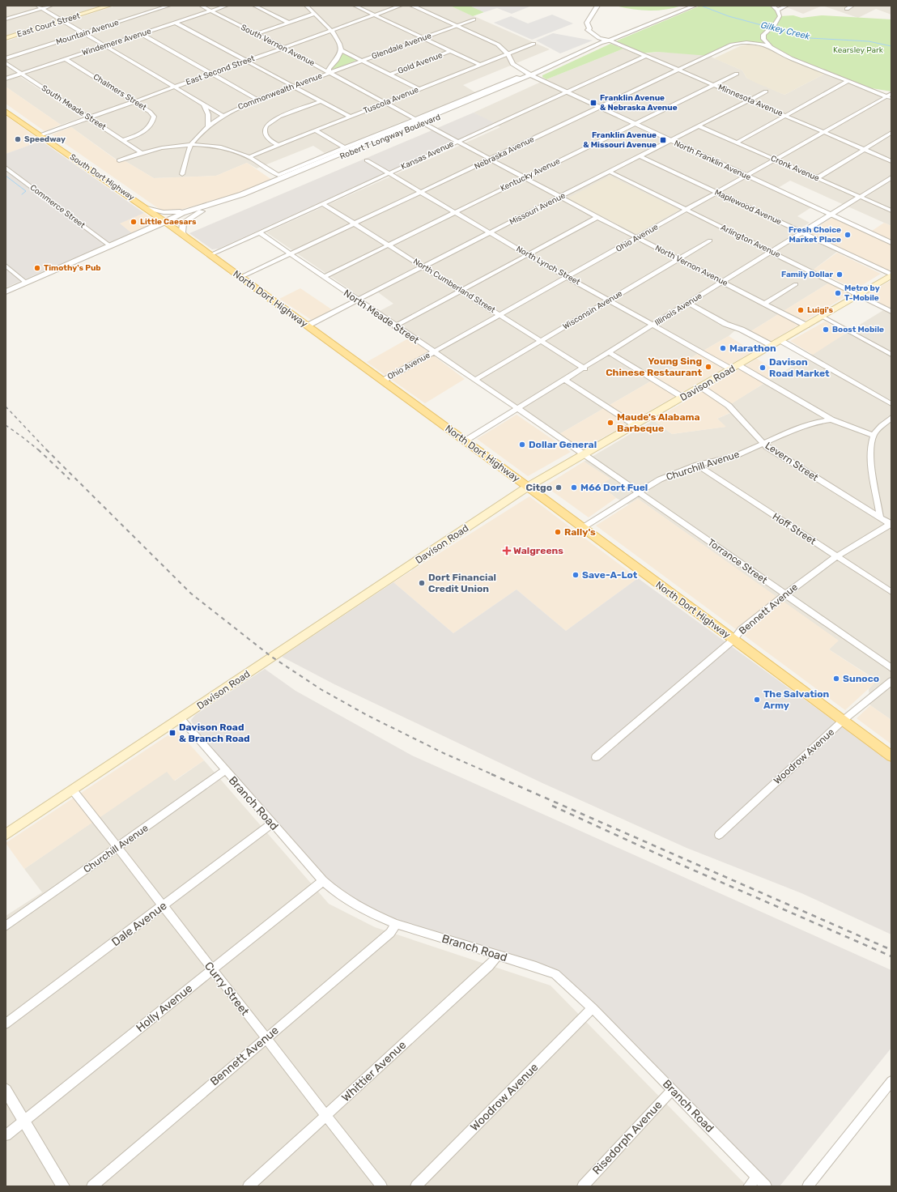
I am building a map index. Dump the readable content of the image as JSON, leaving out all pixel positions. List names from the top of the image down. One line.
{"streets":{"main road":["East Court Street","South Dort Highway","North Dort Highway","Davison Road"],"street":["Mountain Avenue","Windemere Avenue","South Vernon Avenue","Glendale Avenue","Gold Avenue","East Second Street","Commonwealth Avenue","Chalmers Street","Tuscola Avenue","Minnesota Avenue","South Meade Street","Robert T Longway Boulevard","Nebraska Avenue","Kansas Avenue","North Franklin Avenue","Cronk Avenue","Kentucky Avenue","Commerce Street","Maplewood Avenue","Missouri Avenue","Ohio Avenue","Arlington Avenue","North Lynch Street","North Vernon Avenue","North Cumberland Street","Illinois Avenue","Wisconsin Avenue","North Meade Street","Levern Street","Churchill Avenue","Hoff Street","Torrance Street","Bennett Avenue","Woodrow Avenue","Branch Road","Dale Avenue","Curry Street","Holly Avenue","Whittier Avenue","Risedorph Avenue"]},"crossings":[["Windemere Avenue","South Vernon Avenue"],["Windemere Avenue","Chalmers Street"],["Windemere Avenue","South Meade Street"],["South Vernon Avenue","Glendale Avenue"],["South Vernon Avenue","East Second Street"],["South Vernon Avenue","Commonwealth Avenue"],["South Vernon Avenue","Tuscola Avenue"],["South Vernon Avenue","Robert T Longway Boulevard"],["South Vernon Avenue","North Vernon Avenue"],["Glendale Avenue","Commonwealth Avenue"],["Glendale Avenue","North Franklin Avenue"],["East Second Street","Chalmers Street"],["East Second Street","South Meade Street"],["East Second Street","South Dort Highway"],["Chalmers Street","South Meade Street"],["Tuscola Avenue","North Franklin Avenue"],["Minnesota Avenue","Robert T Longway Boulevard"],["Minnesota Avenue","Nebraska Avenue"],["Minnesota Avenue","Kansas Avenue"],["Minnesota Avenue","Kentucky Avenue"],["Minnesota Avenue","Missouri Avenue"],["Minnesota Avenue","Ohio Avenue"],["Robert T Longway Boulevard","North Franklin Avenue"],["Robert T Longway Boulevard","South Dort Highway"],["Robert T Longway Boulevard","Commerce Street"],["Robert T Longway Boulevard","North Vernon Avenue"],["Robert T Longway Boulevard","North Dort Highway"],["Nebraska Avenue","North Franklin Avenue"],["Nebraska Avenue","North Lynch Street"],["Nebraska Avenue","North Vernon Avenue"],["Nebraska Avenue","North Cumberland Street"],["Nebraska Avenue","North Dort Highway"],["Nebraska Avenue","North Meade Street"],["Kansas Avenue","North Franklin Avenue"],["Kansas Avenue","North Lynch Street"],["Kansas Avenue","North Vernon Avenue"],["Kansas Avenue","North Cumberland Street"],["Kansas Avenue","North Dort Highway"],["Kansas Avenue","North Meade Street"],["North Franklin Avenue","Kentucky Avenue"],["North Franklin Avenue","Missouri Avenue"],["North Franklin Avenue","Ohio Avenue"],["North Franklin Avenue","Illinois Avenue"],["Cronk Avenue","Missouri Avenue"],["Cronk Avenue","Ohio Avenue"],["Cronk Avenue","Illinois Avenue"],["Kentucky Avenue","North Lynch Street"],["Kentucky Avenue","North Vernon Avenue"],["Kentucky Avenue","North Cumberland Street"],["Kentucky Avenue","North Meade Street"],["South Dort Highway","North Dort Highway"],["Maplewood Avenue","Missouri Avenue"],["Maplewood Avenue","Ohio Avenue"],["Maplewood Avenue","Illinois Avenue"],["Maplewood Avenue","Davison Road"],["Missouri Avenue","Arlington Avenue"],["Missouri Avenue","North Lynch Street"],["Missouri Avenue","North Vernon Avenue"],["Missouri Avenue","North Cumberland Street"],["Missouri Avenue","North Dort Highway"],["Missouri Avenue","North Meade Street"],["Ohio Avenue","Arlington Avenue"],["Ohio Avenue","North Lynch Street"],["Ohio Avenue","North Vernon Avenue"],["Ohio Avenue","North Cumberland Street"],["Ohio Avenue","North Dort Highway"],["Ohio Avenue","North Meade Street"],["Arlington Avenue","Illinois Avenue"],["Arlington Avenue","Davison Road"],["North Lynch Street","Illinois Avenue"],["North Lynch Street","Wisconsin Avenue"],["North Lynch Street","Davison Road"],["North Lynch Street","Churchill Avenue"],["North Vernon Avenue","Illinois Avenue"],["North Vernon Avenue","Wisconsin Avenue"],["North Vernon Avenue","Davison Road"],["North Cumberland Street","Illinois Avenue"],["North Cumberland Street","Wisconsin Avenue"],["North Dort Highway","Illinois Avenue"],["North Dort Highway","Davison Road"],["North Dort Highway","Churchill Avenue"],["North Dort Highway","Bennett Avenue"],["North Dort Highway","Woodrow Avenue"],["Illinois Avenue","North Meade Street"],["Wisconsin Avenue","North Meade Street"],["North Meade Street","Davison Road"],["North Meade Street","Torrance Street"],["Davison Road","Levern Street"],["Davison Road","Torrance Street"],["Davison Road","Branch Road"],["Davison Road","Curry Street"],["Levern Street","Churchill Avenue"],["Levern Street","Bennett Avenue"],["Churchill Avenue","Hoff Street"],["Churchill Avenue","Torrance Street"],["Churchill Avenue","Branch Road"],["Churchill Avenue","Curry Street"],["Hoff Street","Bennett Avenue"],["Torrance Street","Bennett Avenue"],["Bennett Avenue","Branch Road"],["Bennett Avenue","Curry Street"],["Woodrow Avenue","Branch Road"],["Branch Road","Dale Avenue"],["Branch Road","Holly Avenue"],["Branch Road","Whittier Avenue"],["Branch Road","Risedorph Avenue"],["Dale Avenue","Curry Street"],["Curry Street","Holly Avenue"],["Curry Street","Whittier Avenue"]],"water":["Gilkey Creek"],"parks":["Kearsley Park"],"places":{"transit":["Franklin Avenue & Nebraska Avenue","Franklin Avenue & Missouri Avenue","Davison Road & Branch Road"],"other":["Speedway","Little Caesars","Fresh Choice Market Place","Timothy's Pub","Family Dollar","Metro by T-Mobile","Luigi's","Boost Mobile","Marathon","Young Sing Chinese Restaurant","Davison Road Market","Maude's Alabama Barbeque","Dollar General","Citgo","M66 Dort Fuel","Rally's","Save-A-Lot","Dort Financial Credit Union","Sunoco","The Salvation Army"],"health":["Walgreens"]}}
